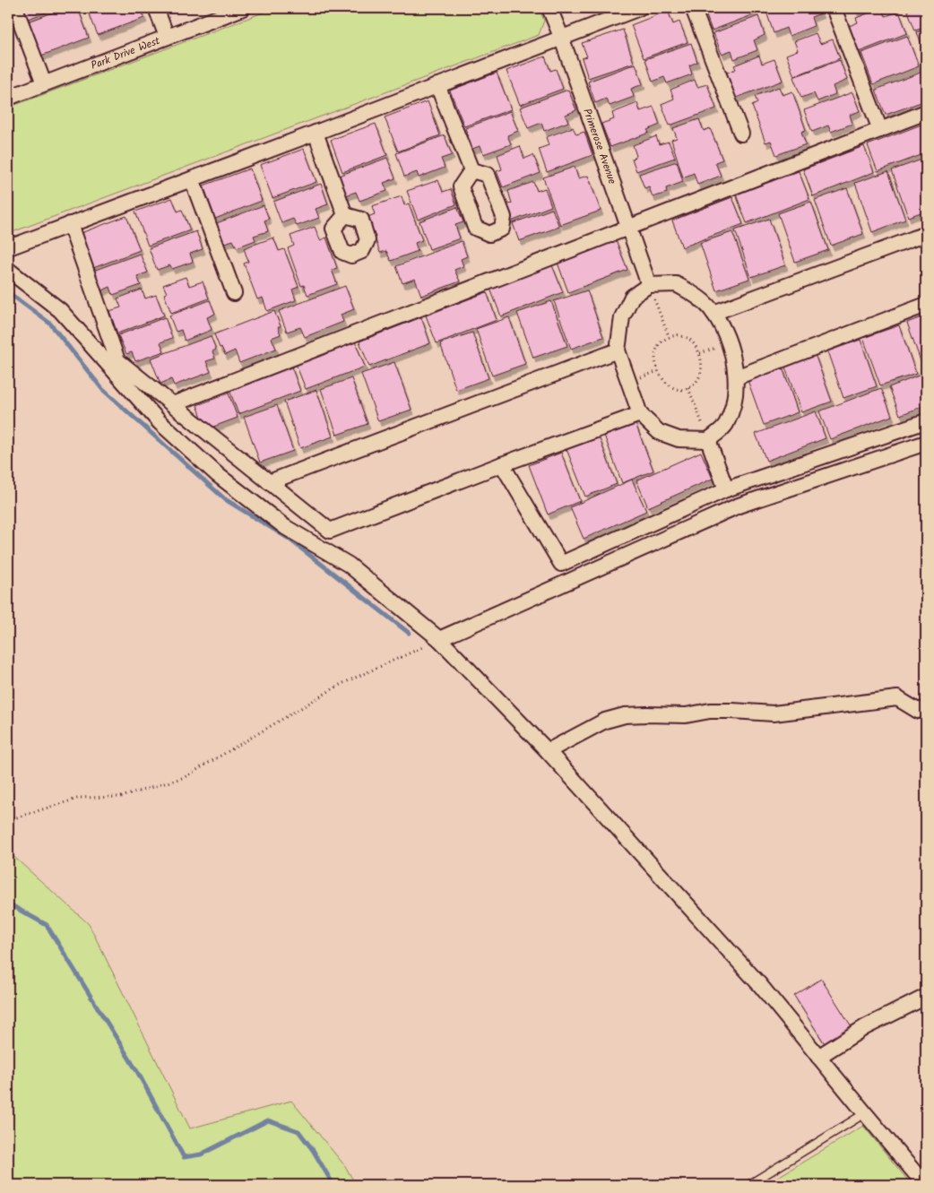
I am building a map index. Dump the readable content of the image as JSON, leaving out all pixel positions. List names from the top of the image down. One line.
{"streets":{"street":["Park Drive West","Primerose Avenue"]}}
